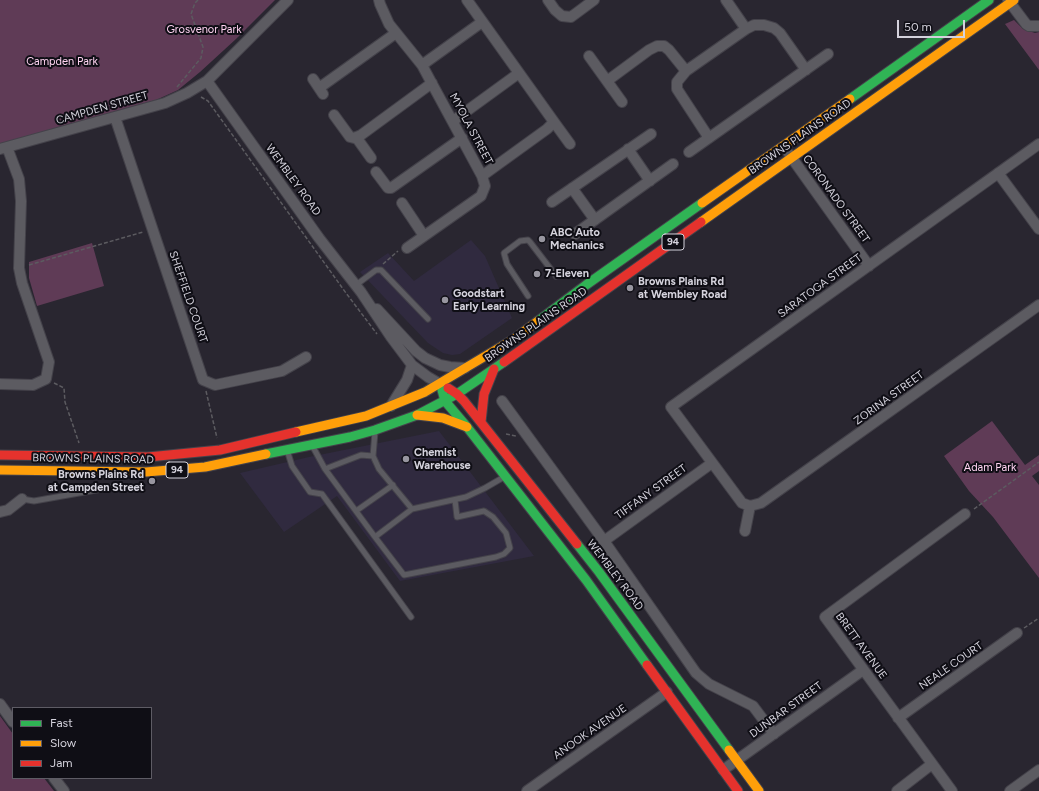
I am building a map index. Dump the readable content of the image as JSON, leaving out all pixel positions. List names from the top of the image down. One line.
{"streets":{"main road":["BROWNS PLAINS ROAD","WEMBLEY ROAD","94"],"street":["CAMPDEN STREET","MYOLA STREET","CORONADO STREET","SARATOGA STREET","SHEFFIELD COURT","ZORINA STREET","TIFFANY STREET","BRETT AVENUE","NEALE COURT","DUNBAR STREET","ANOOK AVENUE"]},"crossings":[["CAMPDEN STREET","WEMBLEY ROAD"],["CAMPDEN STREET","SHEFFIELD COURT"],["BROWNS PLAINS ROAD","WEMBLEY ROAD"],["BROWNS PLAINS ROAD","CORONADO STREET"],["WEMBLEY ROAD","TIFFANY STREET"],["WEMBLEY ROAD","DUNBAR STREET"],["CORONADO STREET","SARATOGA STREET"],["SARATOGA STREET","TIFFANY STREET"],["BRETT AVENUE","NEALE COURT"],["BRETT AVENUE","DUNBAR STREET"]],"parks":["Grosvenor Park","Campden Park","Adam Park"],"places":["ABC Auto Mechanics","7-Eleven","Browns Plains Rd at Wembley Road","Goodstart Early Learning","Chemist Warehouse","Browns Plains Rd at Campden Street"],"legend":["Fast","Slow","Jam"],"scale_bar":"50 m"}
